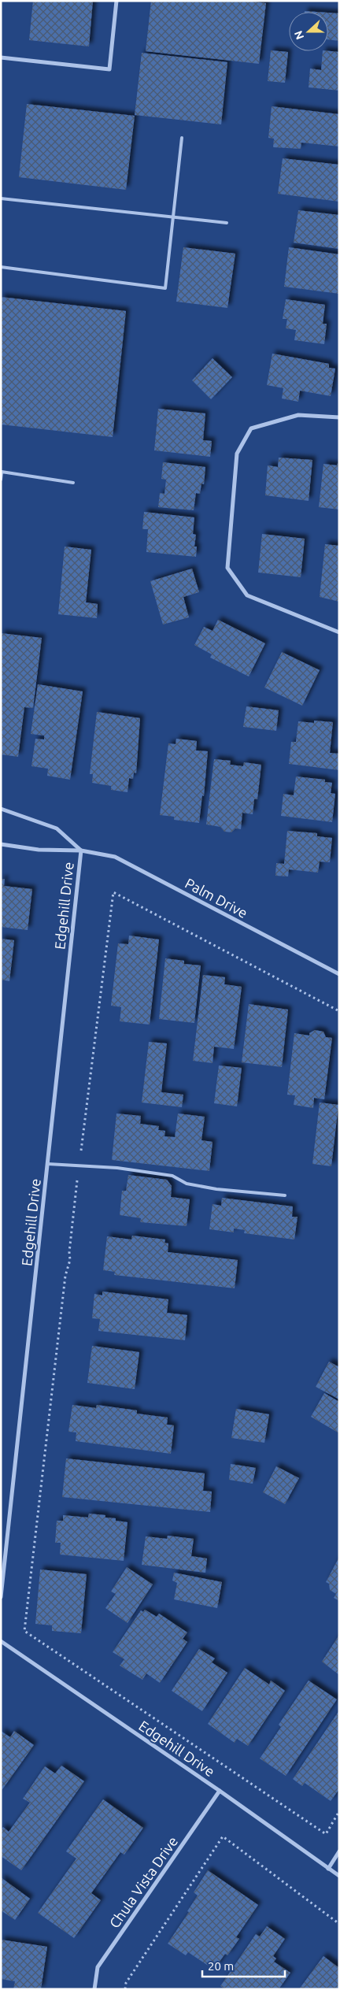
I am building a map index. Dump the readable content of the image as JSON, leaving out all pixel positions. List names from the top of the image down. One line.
{"streets":{"street":["Palm Drive","Edgehill Drive","Chula Vista Drive"]},"crossings":[["Palm Drive","Edgehill Drive"],["Edgehill Drive","Chula Vista Drive"]],"scale_bar":"20 m","north":"left"}
